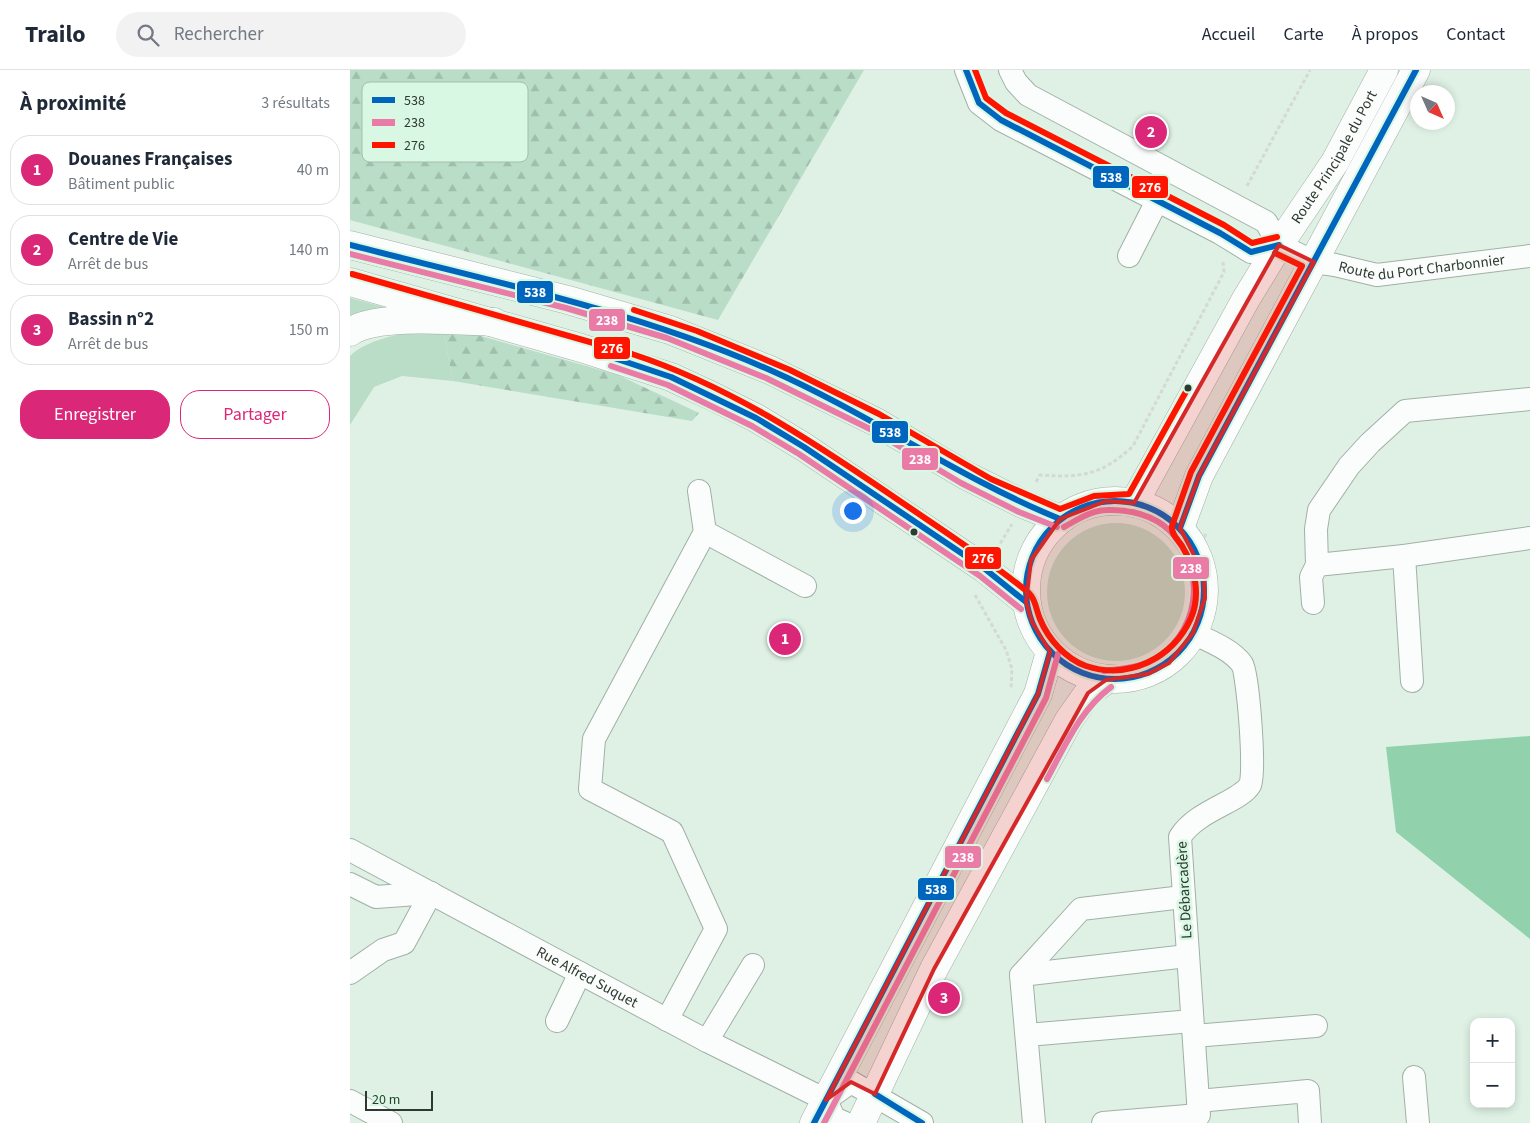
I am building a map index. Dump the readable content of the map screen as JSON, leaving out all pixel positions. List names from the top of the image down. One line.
{"streets":{"main road":["Route Principale du Port"],"street":["Route du Port Charbonnier","Le Débarcadère","Rue Alfred Suquet"]},"crossings":[["Route Principale du Port","Route du Port Charbonnier"],["Route Principale du Port","Le Débarcadère"]],"lines":["transit line 538","transit line 276","transit line 238"],"legend":["538","238","276"],"scale_bar":"20 m","north":"bottom right","page":{"header":"Trailo","search":"Rechercher","nav":["Accueil","Carte","À propos","Contact"],"heading":["À proximité","3 résultats"],"pins":["2","1","3"],"list":[{"mark":"1","name":"Douanes Françaises","note":"Bâtiment public","value":"40 m"},{"mark":"2","name":"Centre de Vie","note":"Arrêt de bus","value":"140 m"},{"mark":"3","name":"Bassin n°2","note":"Arrêt de bus","value":"150 m"}],"buttons":["Enregistrer","Partager"],"map_buttons":["+","−"],"scale":"20 m"}}
